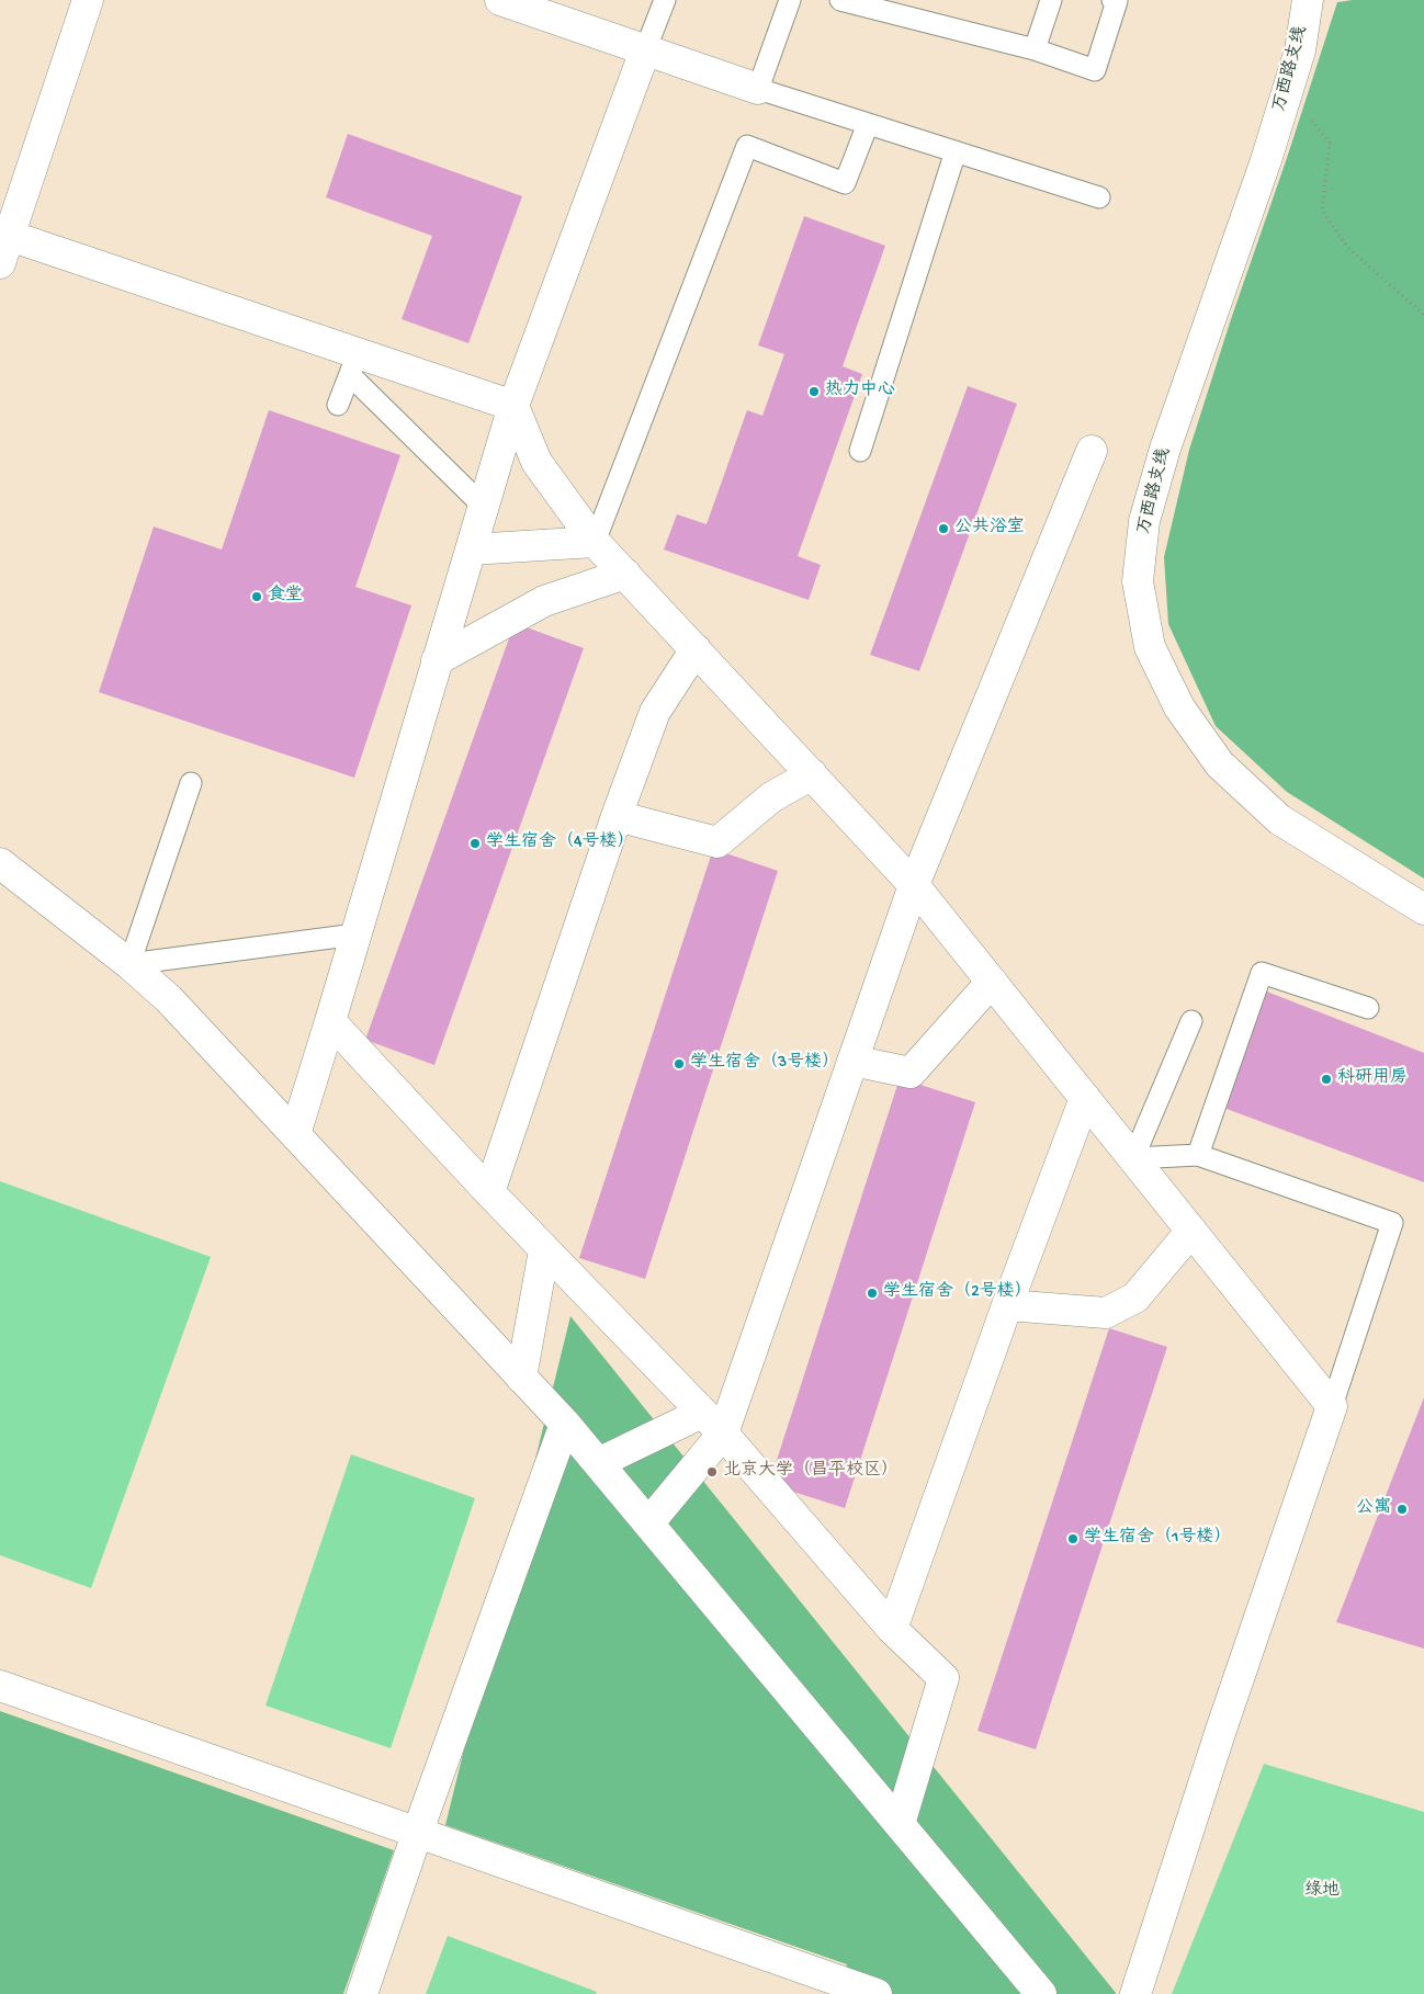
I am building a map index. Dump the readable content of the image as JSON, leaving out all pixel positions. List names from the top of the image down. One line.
{"streets":{"street":["万西路支线"]},"parks":["绿地"],"places":["热力中心","公共浴室","食堂","学生宿舍（4号楼）","学生宿舍（3号楼）","科研用房","学生宿舍（2号楼）","北京大学（昌平校区）","公寓","学生宿舍（1号楼）"]}
